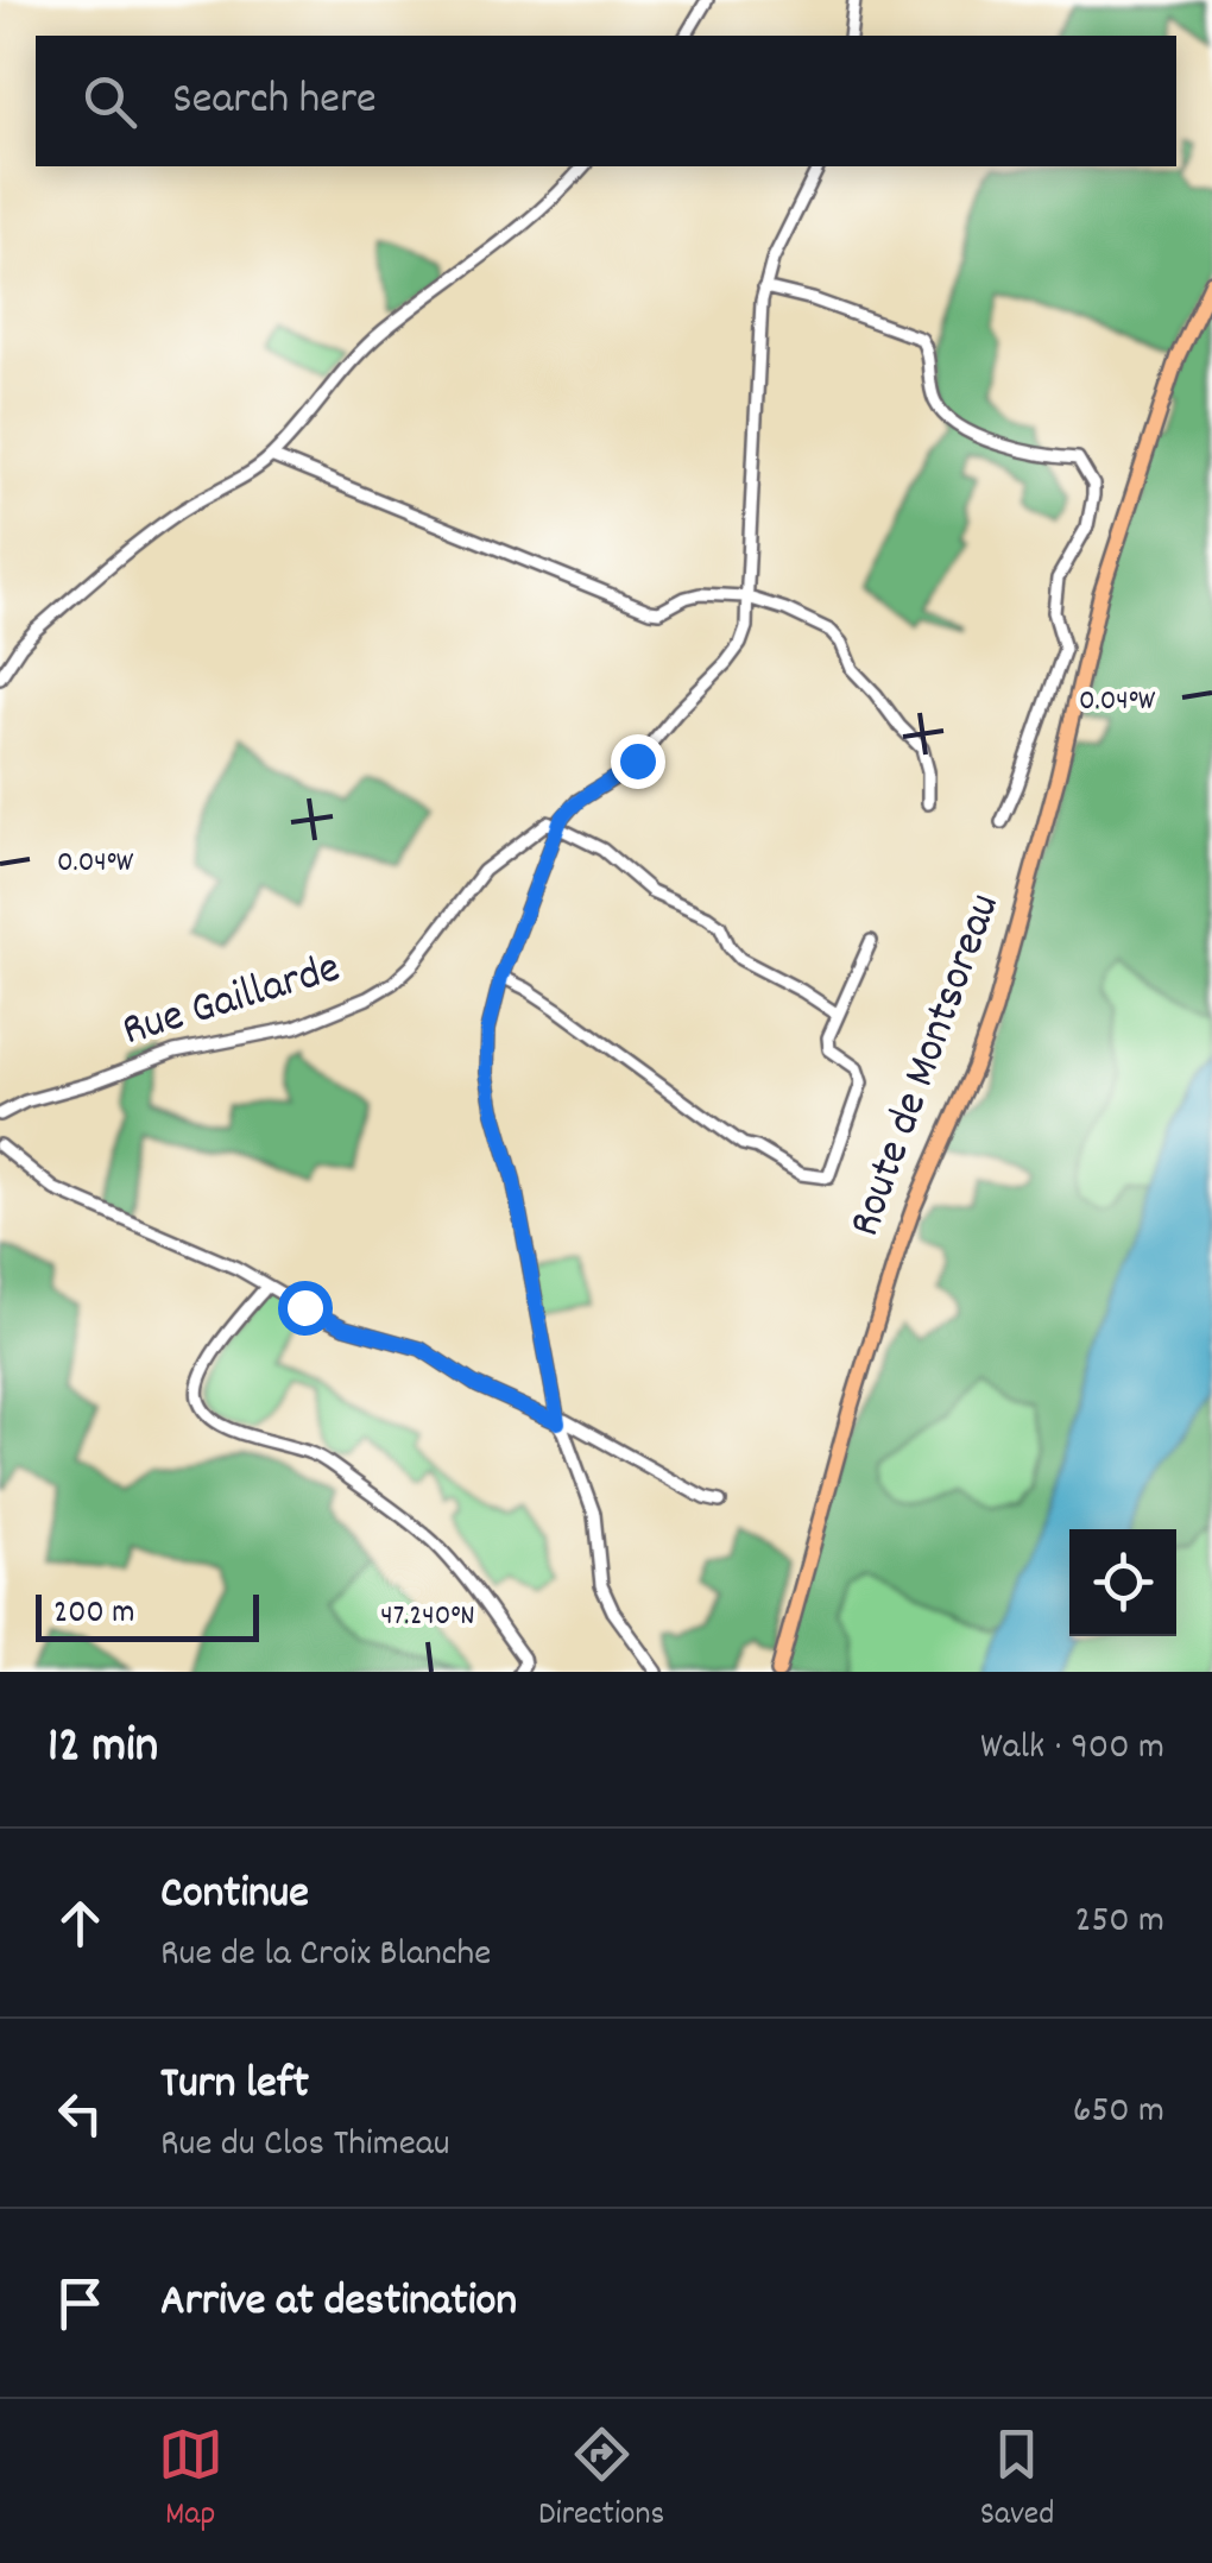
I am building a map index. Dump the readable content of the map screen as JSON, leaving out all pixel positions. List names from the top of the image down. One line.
{"streets":{"main road":["Route de Montsoreau"],"street":["Rue Gaillarde"]},"scale_bar":"200 m","page":{"search":"Search here","scale":"200 m","heading":["12 min","Walk · 900 m"],"list":[["Continue","Rue de la Croix Blanche","250 m"],["Turn left","Rue du Clos Thimeau","650 m"],"Arrive at destination"],"nav":["Map","Directions","Saved"]},"coordinates":["0.04°W","47.240°N"]}
